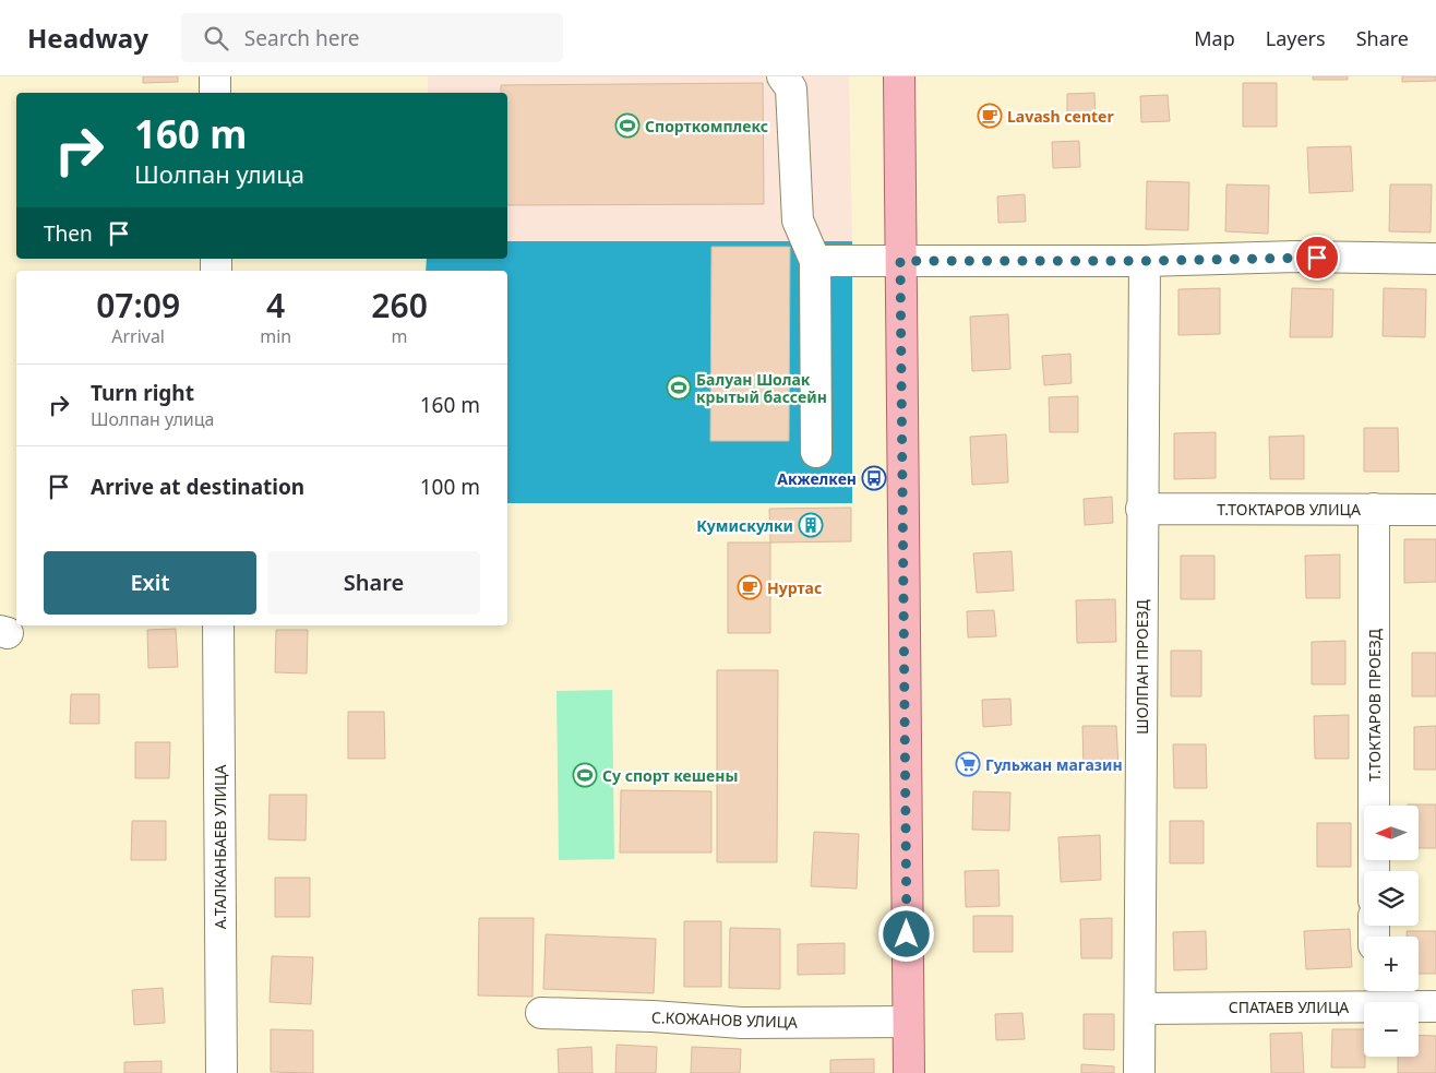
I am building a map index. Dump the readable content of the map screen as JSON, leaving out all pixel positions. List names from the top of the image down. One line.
{"streets":{"street":["Т.ТОКТАРОВ УЛИЦА","ШОЛПАН ПРОЕЗД","Т.ТОКТАРОВ ПРОЕЗД","А.ТАЛКАНБАЕВ УЛИЦА","СПАТАЕВ УЛИЦА","С.КОЖАНОВ УЛИЦА"]},"crossings":[["Т.ТОКТАРОВ УЛИЦА","ШОЛПАН ПРОЕЗД"],["Т.ТОКТАРОВ УЛИЦА","Т.ТОКТАРОВ ПРОЕЗД"],["ШОЛПАН ПРОЕЗД","СПАТАЕВ УЛИЦА"]],"places":{"cafe":["Lavash center","Нуртас"],"sports":["Спорткомплекс","Балуан Шолак крытый бассейн","Су спорт кешены"],"bus stop":["Акжелкен"],"building":["Кумискулки"],"supermarket":["Гульжан магазин"]},"north":"left","page":{"header":"Headway","search":"Search here","nav":["Map","Layers","Share"],"turn":["160 m","Шолпан улица"],"then":"Then","eta":["07:09","Arrival","4","min","260","m"],"list":[{"name":"Turn right","note":"Шолпан улица","value":"160 m"},{"name":"Arrive at destination","value":"100 m"}],"buttons":["Exit","Share"],"map_buttons":["+","−"]}}
